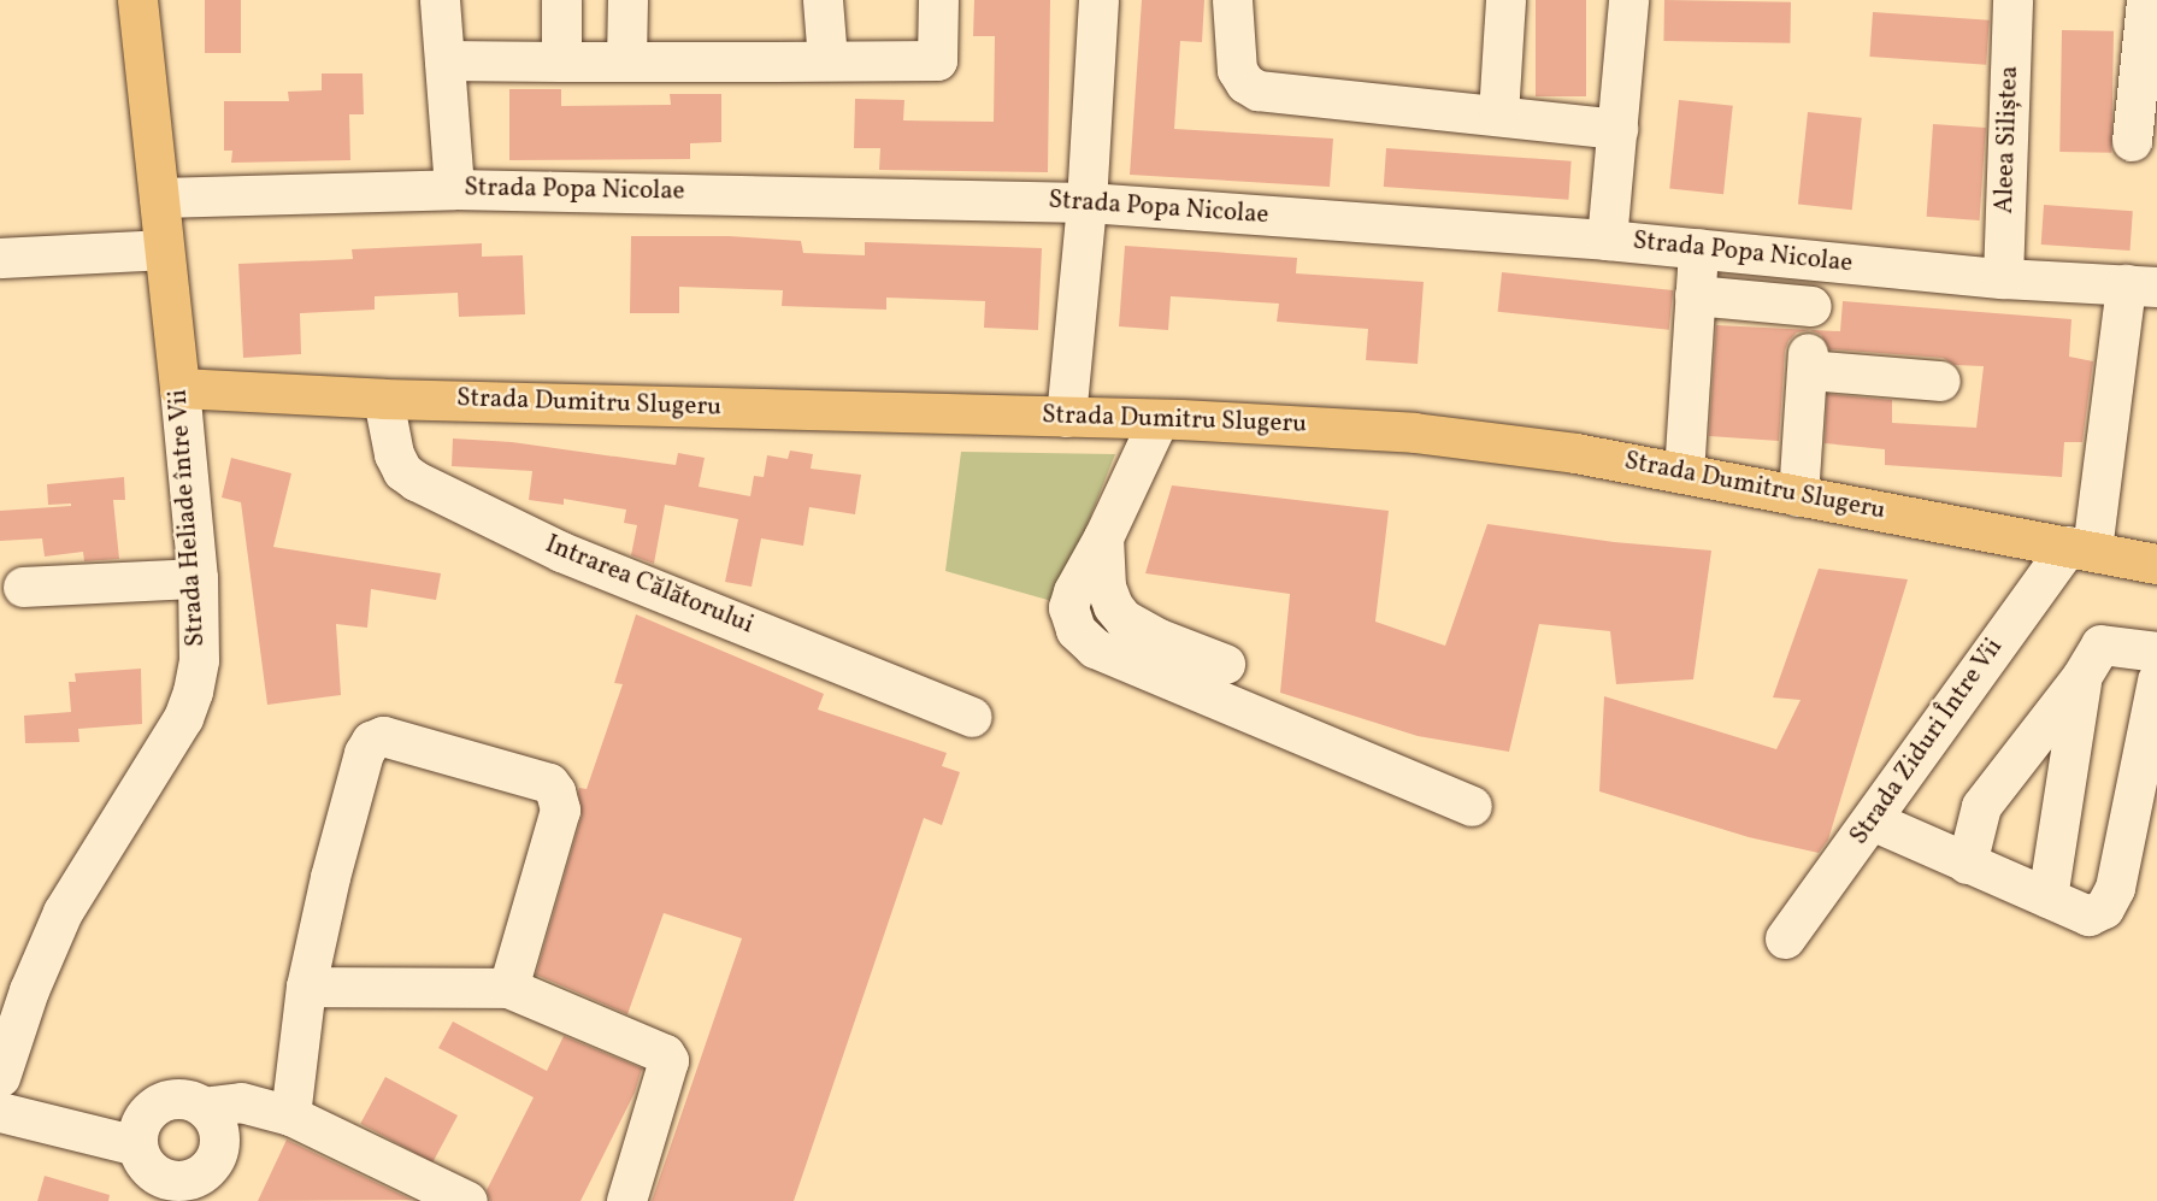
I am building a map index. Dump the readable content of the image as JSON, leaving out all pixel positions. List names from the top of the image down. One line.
{"streets":{"main road":["Strada Dumitru Slugeru","Strada Heliade între Vii"],"street":["Aleea Siliștea","Strada Popa Nicolae","Intrarea Călătorului","Strada Ziduri Între Vii"]},"crossings":[["Aleea Siliștea","Strada Popa Nicolae"],["Strada Popa Nicolae","Strada Heliade între Vii"],["Strada Dumitru Slugeru","Strada Heliade între Vii"],["Strada Dumitru Slugeru","Intrarea Călătorului"],["Strada Dumitru Slugeru","Strada Ziduri Între Vii"]]}
